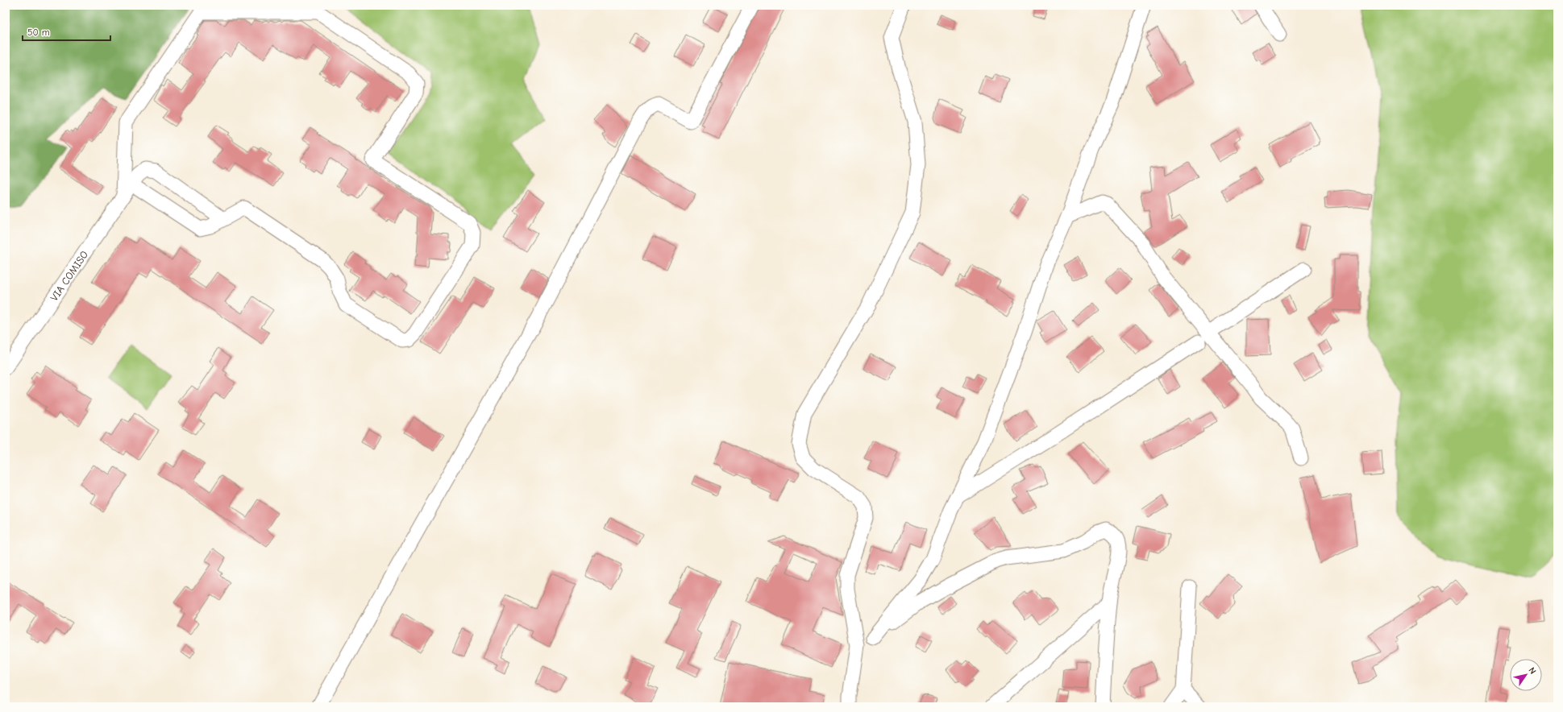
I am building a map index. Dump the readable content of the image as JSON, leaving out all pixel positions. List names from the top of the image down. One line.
{"streets":{"street":["VIA COMISO"]},"scale_bar":"50 m","north":"top right"}
